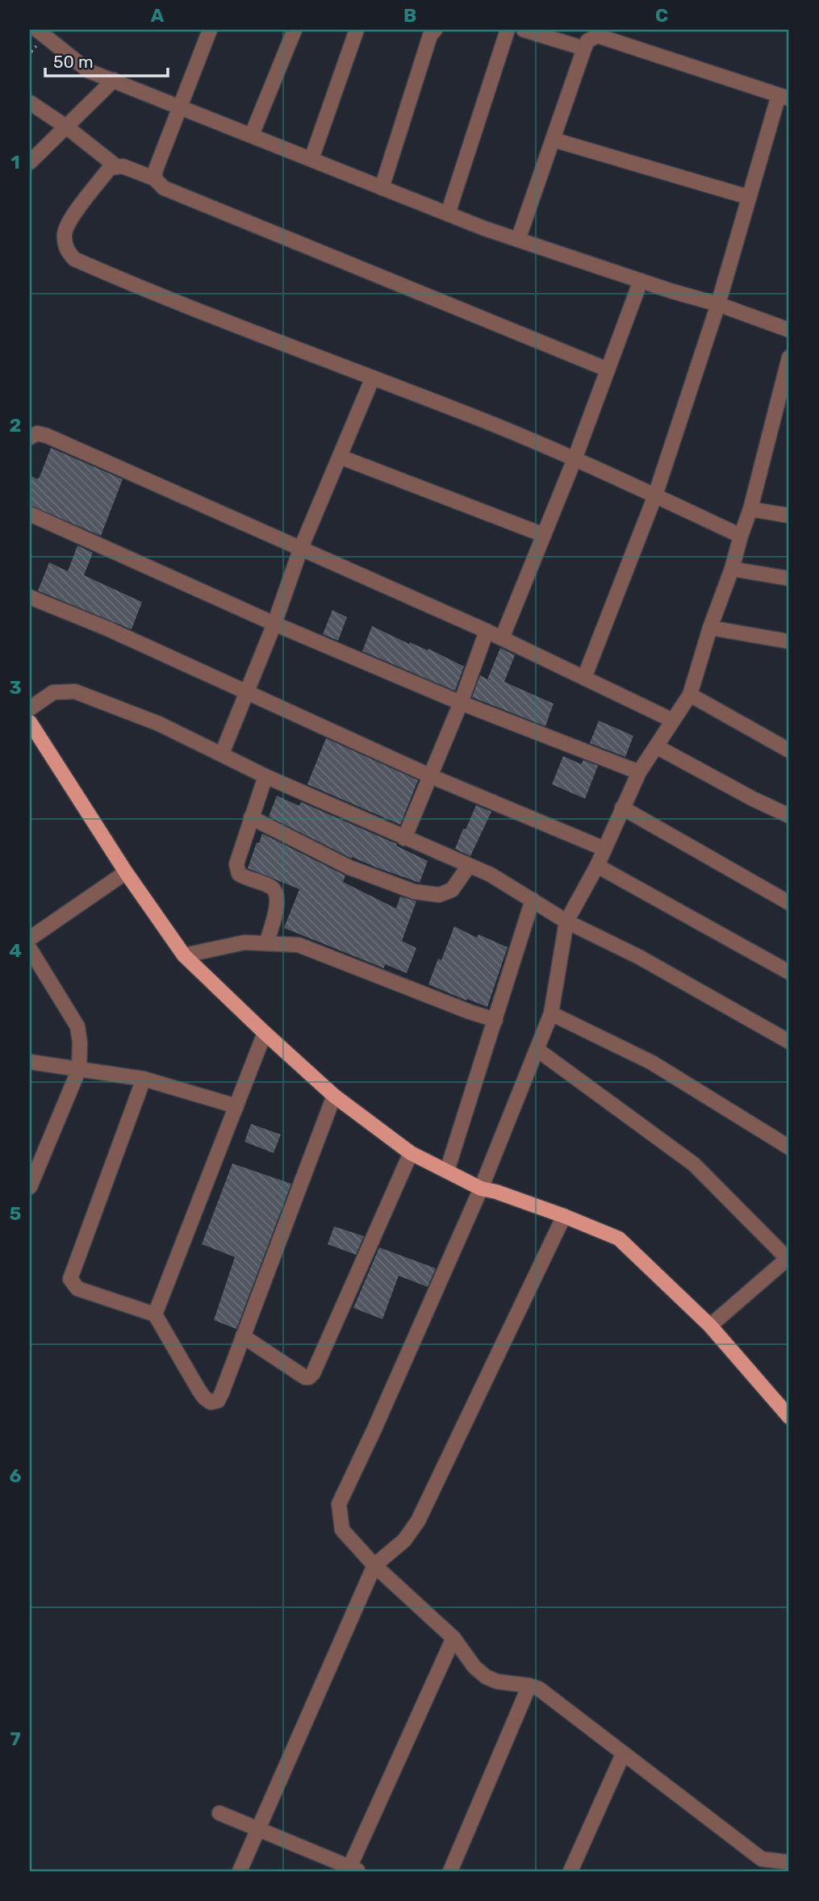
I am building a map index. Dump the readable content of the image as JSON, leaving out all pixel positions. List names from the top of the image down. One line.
{"scale_bar":"50 m","grid":{"columns":["A","B","C"],"rows":["1","2","3","4","5","6","7"]}}
